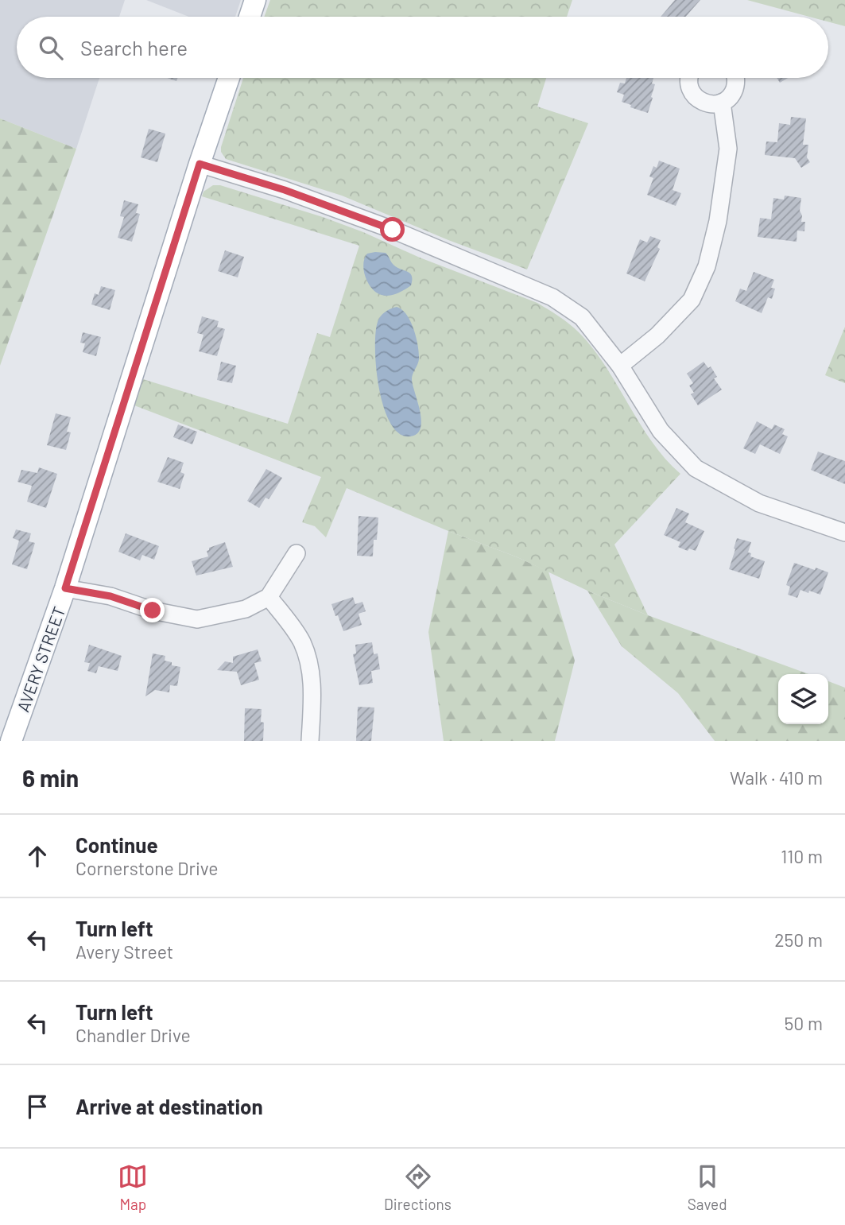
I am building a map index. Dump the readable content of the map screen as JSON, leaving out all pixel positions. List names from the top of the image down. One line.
{"streets":{"main road":["AVERY STREET"]},"page":{"search":"Search here","heading":["6 min","Walk · 410 m"],"list":[["Continue","Cornerstone Drive","110 m"],["Turn left","Avery Street","250 m"],["Turn left","Chandler Drive","50 m"],"Arrive at destination"],"nav":["Map","Directions","Saved"]}}
